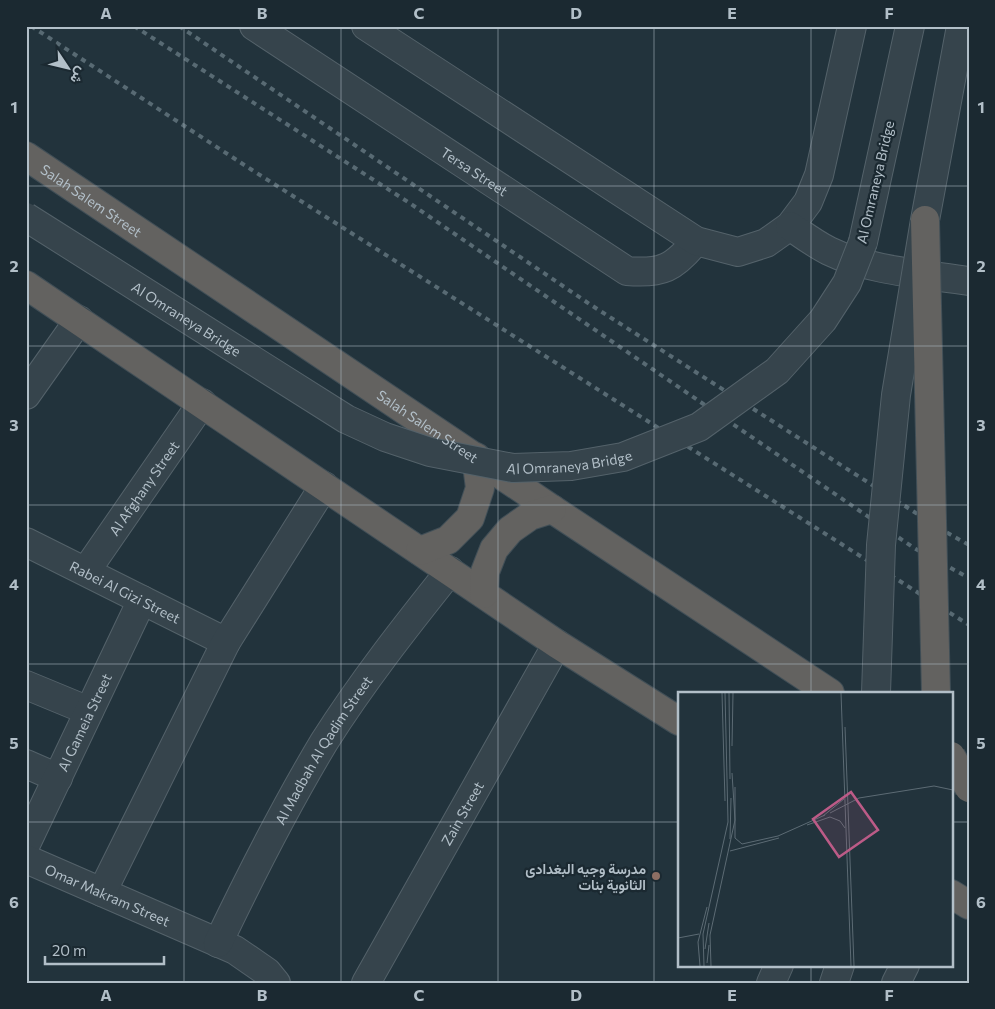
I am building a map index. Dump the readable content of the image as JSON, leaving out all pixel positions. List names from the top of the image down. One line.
{"streets":{"highway":["Salah Salem Street"],"street":["Tersa Street","Al Omraneya Bridge","Al Afghany Street","Rabei Al Gizi Street","Al Gameia Street","Al Madbah Al Qadim Street","Zain Street","Omar Makram Street"]},"crossings":[["Al Afghany Street","Rabei Al Gizi Street"],["Rabei Al Gizi Street","Al Gameia Street"],["Al Madbah Al Qadim Street","Omar Makram Street"]],"places":["مدرسة وجيه البغدادى الثانوية بنات"],"scale_bar":"20 m","north":"bottom right","grid":{"columns":["A","B","C","D","E","F"],"rows":["1","2","3","4","5","6"]}}
